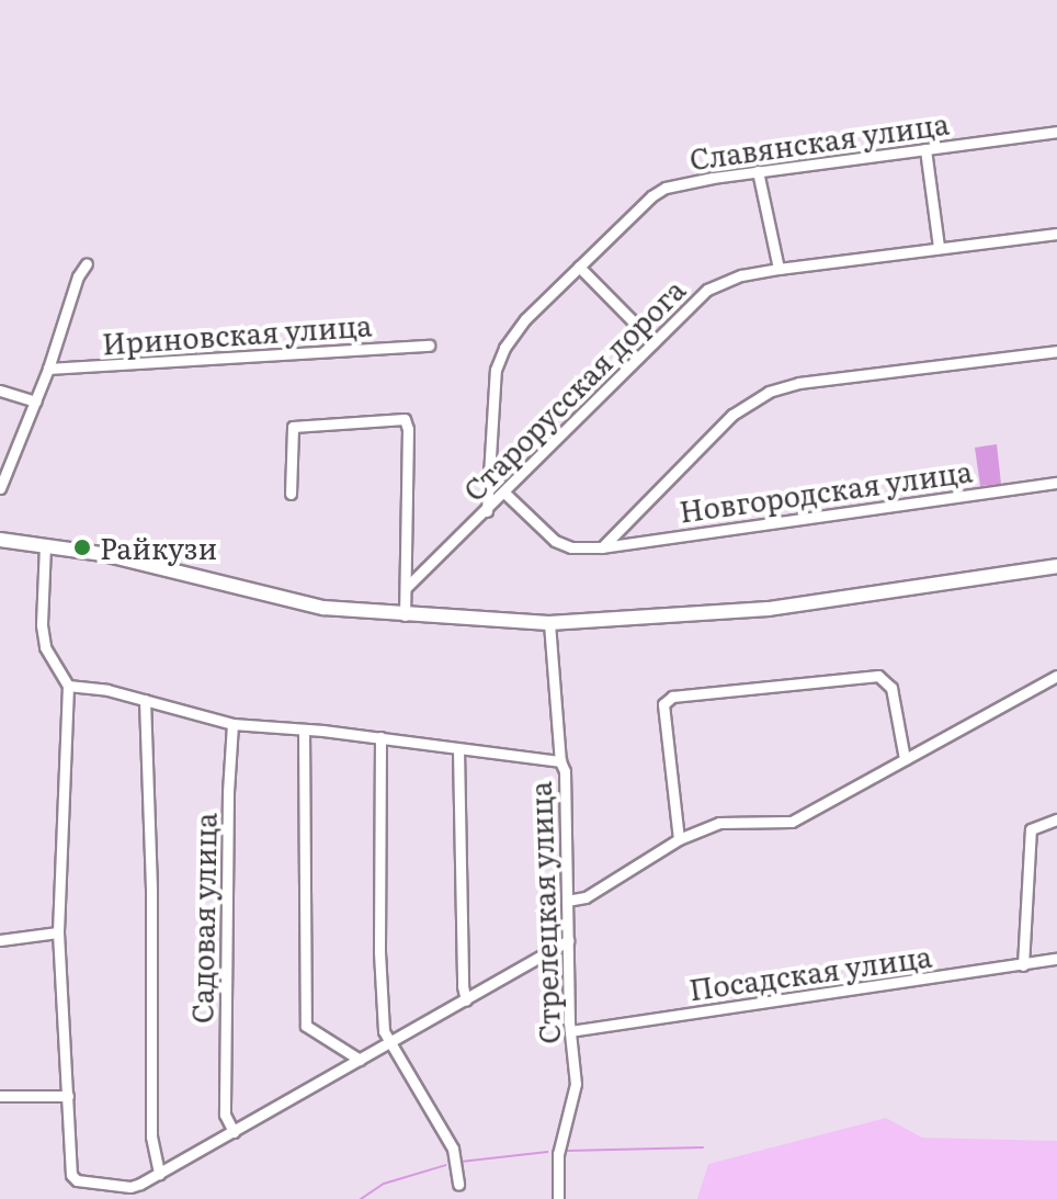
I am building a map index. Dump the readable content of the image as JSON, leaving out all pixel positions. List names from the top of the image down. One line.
{"streets":{"street":["Славянская улица","Ириновская улица","Старорусская дорога","Новгородская улица","Стрелецкая улица","Садовая улица","Посадская улица"]},"crossings":[["Славянская улица","Старорусская дорога"],["Старорусская дорога","Новгородская улица"],["Стрелецкая улица","Посадская улица"]],"places":["Райкузи"]}
